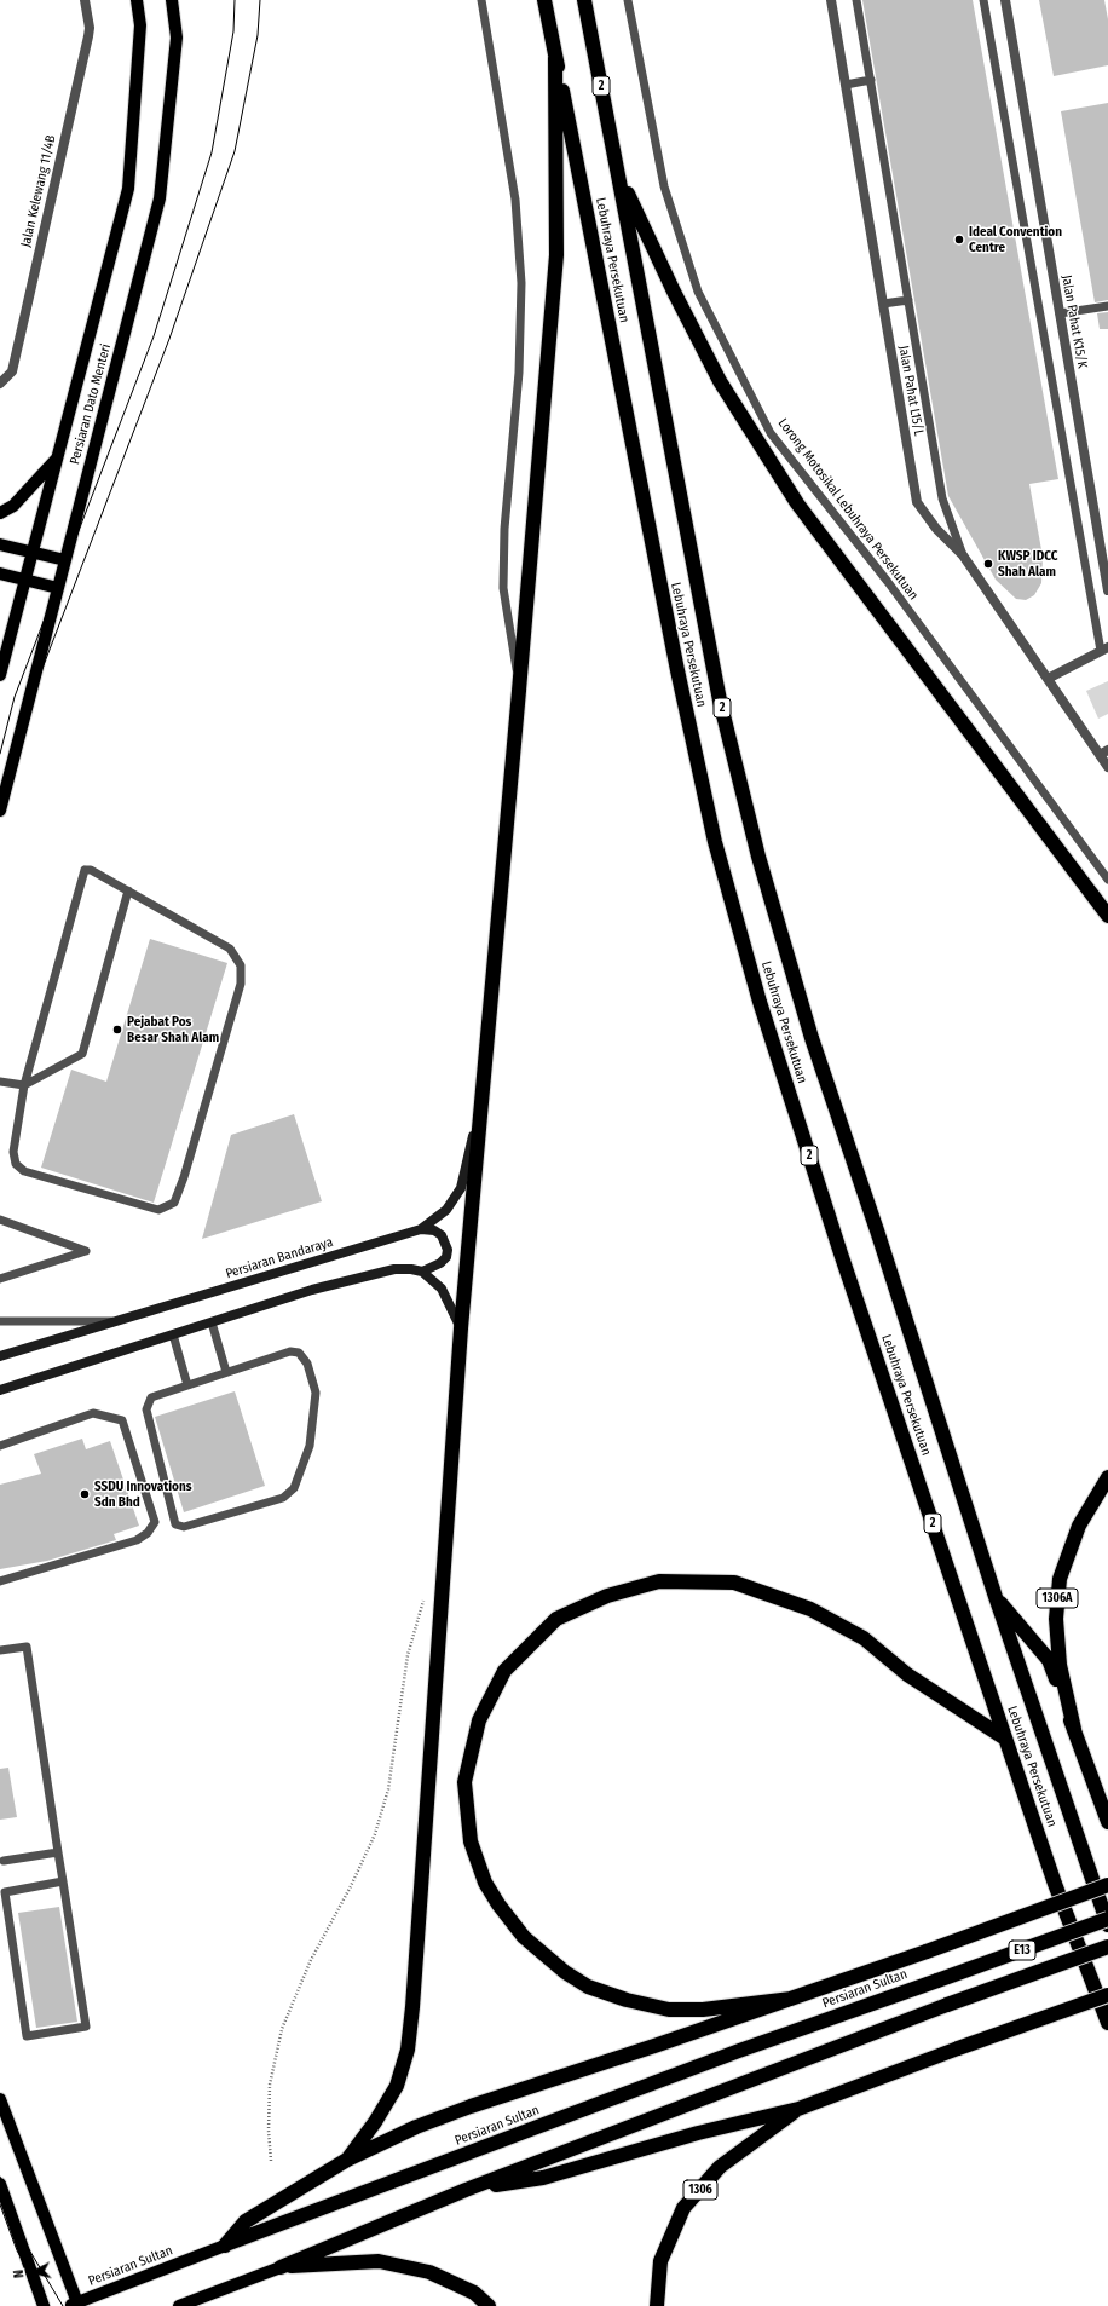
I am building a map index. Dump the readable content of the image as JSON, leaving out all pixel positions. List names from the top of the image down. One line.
{"streets":{"highway":["2","Lebuhraya Persekutuan","1306A","E13","Persiaran Sultan","1306"],"main road":["Persiaran Dato Menteri","Persiaran Bandaraya"],"street":["Jalan Kelewang 11/4B","Jalan Pahat K15/K","Jalan Pahat L15/L"],"lane":["Lorong Motosikal Lebuhraya Persekutuan"]},"places":["Ideal Convention Centre","KWSP IDCC Shah Alam","Pejabat Pos Besar Shah Alam","SSDU Innovations Sdn Bhd"],"north":"left"}
